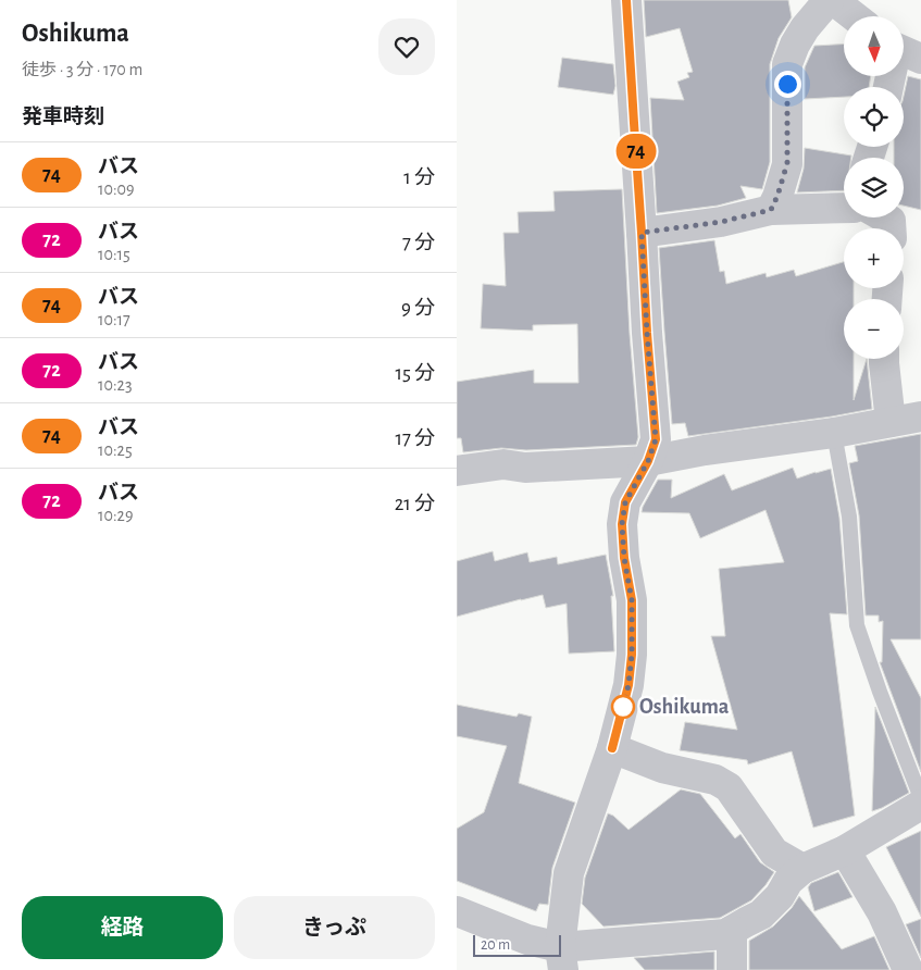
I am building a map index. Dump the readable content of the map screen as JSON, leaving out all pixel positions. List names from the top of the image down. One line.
{"places":["Oshikuma"],"lines":["bus line 74"],"scale_bar":"20 m","north":"bottom","page":{"heading":[["Oshikuma","徒歩 · 3 分 · 170 m"],"発車時刻"],"on_map":"74","map_buttons":["+","−"],"list":[{"mark":"74","name":"バス","note":"10:09","value":"1 分"},{"mark":"72","name":"バス","note":"10:15","value":"7 分"},{"mark":"74","name":"バス","note":"10:17","value":"9 分"},{"mark":"72","name":"バス","note":"10:23","value":"15 分"},{"mark":"74","name":"バス","note":"10:25","value":"17 分"},{"mark":"72","name":"バス","note":"10:29","value":"21 分"}],"buttons":["経路","きっぷ"],"scale":"20 m"}}
